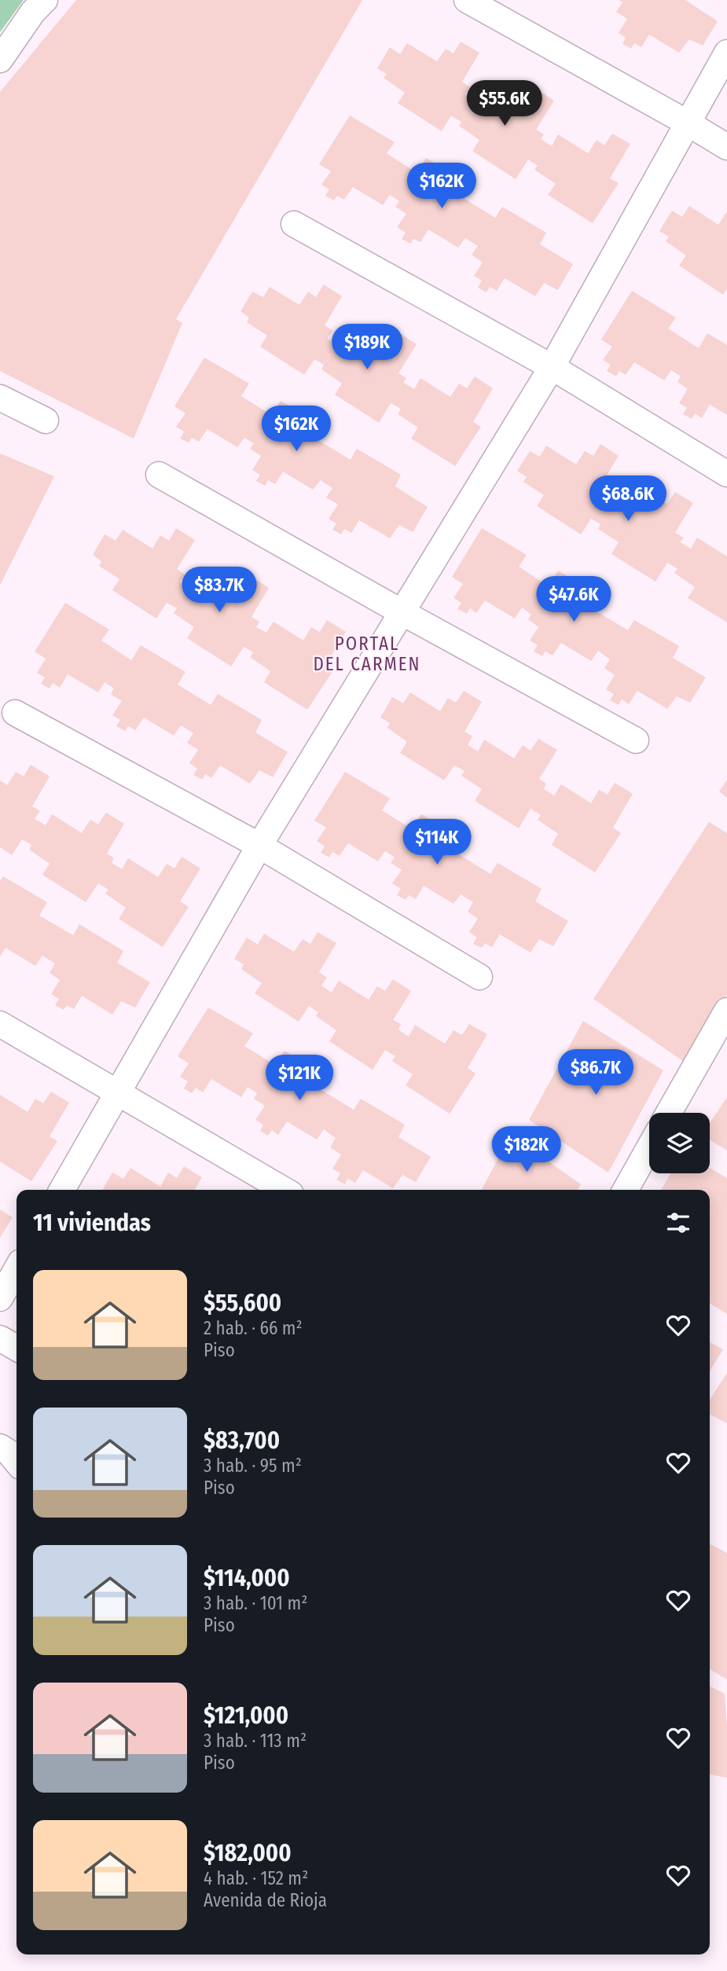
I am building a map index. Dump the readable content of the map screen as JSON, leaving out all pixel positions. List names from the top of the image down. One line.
{"districts":["PORTAL DEL CARMEN"],"page":{"price":["$55.6K","$162K","$189K","$162K","$68.6K","$83.7K","$47.6K","$114K","$86.7K","$121K","$182K"],"heading":"11 viviendas","list":[{"name":"$55,600","note":"2 hab. · 66 m² · Piso"},{"name":"$83,700","note":"3 hab. · 95 m² · Piso"},{"name":"$114,000","note":"3 hab. · 101 m² · Piso"},{"name":"$121,000","note":"3 hab. · 113 m² · Piso"},{"name":"$182,000","note":"4 hab. · 152 m² · Avenida de Rioja"}]}}
